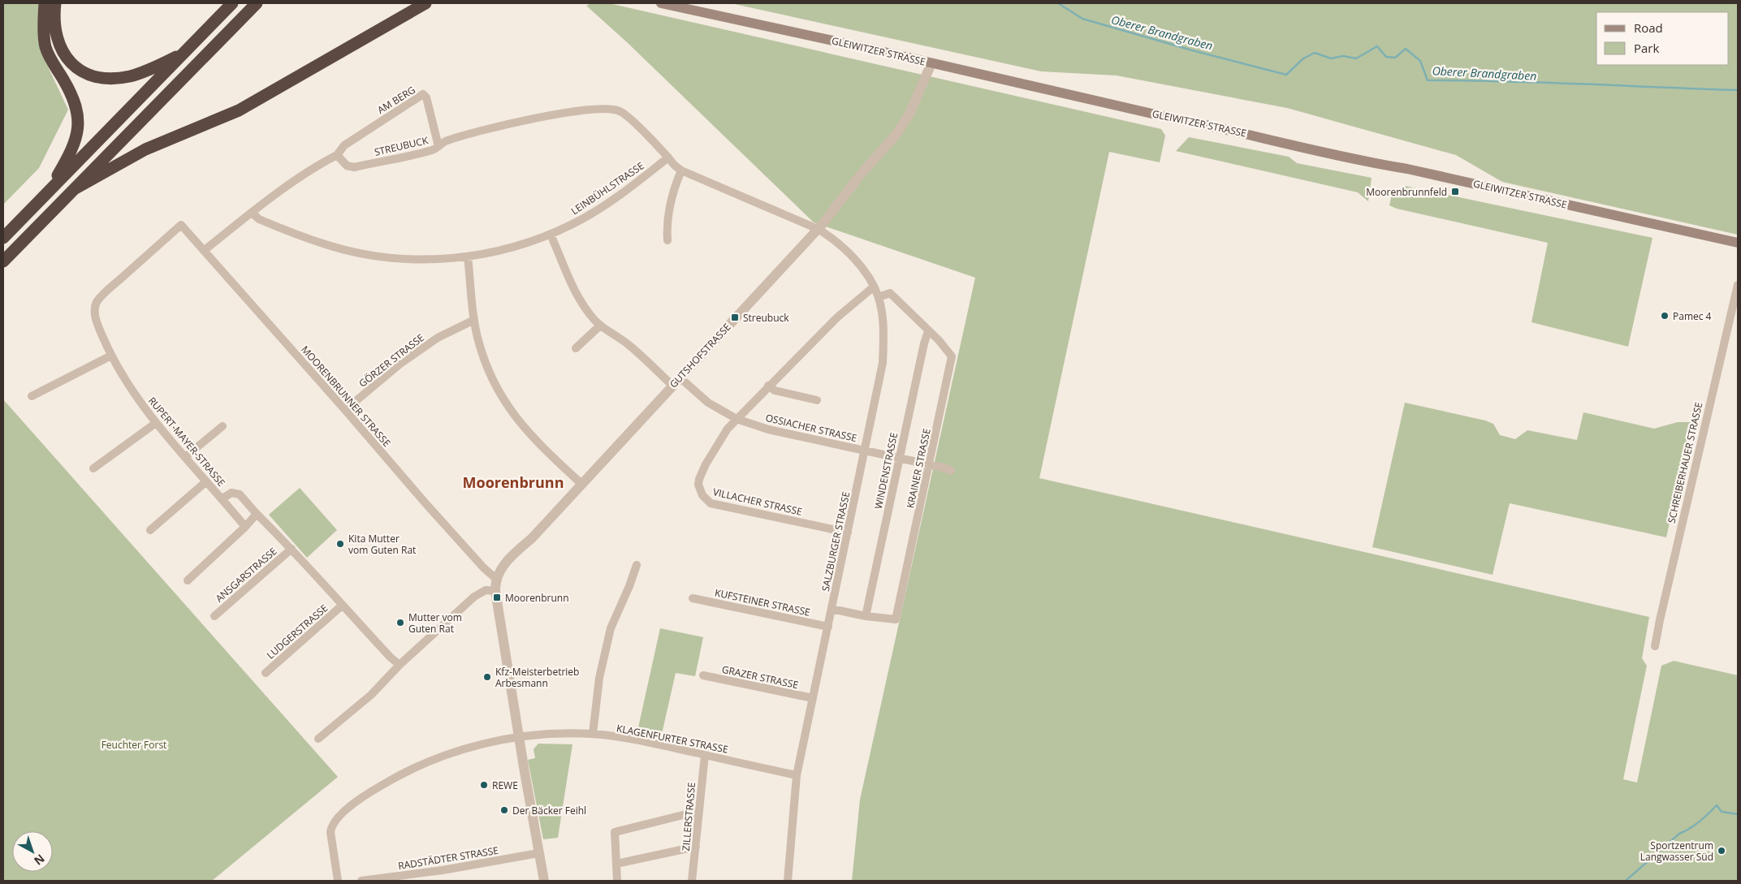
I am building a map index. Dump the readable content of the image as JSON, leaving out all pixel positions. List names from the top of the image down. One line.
{"streets":{"main road":["GLEIWITZER STRASSE"],"street":["AM BERG","STREUBUCK","LEINBÜHLSTRASSE","GUTSHOFSTRASSE","GÖRZER STRASSE","MOORENBRUNNER STRASSE","OSSIACHER STRASSE","RUPERT-MAYER-STRASSE","SCHREIBERHAUER STRASSE","KRAINER STRASSE","WINDENSTRASSE","VILLACHER STRASSE","SALZBURGER STRASSE","ANSGARSTRASSE","KUFSTEINER STRASSE","LUDGERSTRASSE","GRAZER STRASSE","KLAGENFURTER STRASSE","ZILLERSTRASSE","RADSTÄDTER STRASSE"]},"crossings":[["GLEIWITZER STRASSE","GUTSHOFSTRASSE"],["AM BERG","STREUBUCK"],["STREUBUCK","LEINBÜHLSTRASSE"],["STREUBUCK","GUTSHOFSTRASSE"],["STREUBUCK","SALZBURGER STRASSE"],["LEINBÜHLSTRASSE","OSSIACHER STRASSE"],["GUTSHOFSTRASSE","MOORENBRUNNER STRASSE"],["GUTSHOFSTRASSE","OSSIACHER STRASSE"],["GUTSHOFSTRASSE","SALZBURGER STRASSE"],["GÖRZER STRASSE","MOORENBRUNNER STRASSE"],["MOORENBRUNNER STRASSE","RUPERT-MAYER-STRASSE"],["OSSIACHER STRASSE","KRAINER STRASSE"],["OSSIACHER STRASSE","WINDENSTRASSE"],["OSSIACHER STRASSE","VILLACHER STRASSE"],["OSSIACHER STRASSE","SALZBURGER STRASSE"],["RUPERT-MAYER-STRASSE","ANSGARSTRASSE"],["RUPERT-MAYER-STRASSE","LUDGERSTRASSE"],["KRAINER STRASSE","WINDENSTRASSE"],["KRAINER STRASSE","SALZBURGER STRASSE"],["VILLACHER STRASSE","SALZBURGER STRASSE"],["SALZBURGER STRASSE","KUFSTEINER STRASSE"],["SALZBURGER STRASSE","GRAZER STRASSE"],["SALZBURGER STRASSE","KLAGENFURTER STRASSE"],["KLAGENFURTER STRASSE","ZILLERSTRASSE"]],"districts":["Moorenbrunn"],"water":["Oberer Brandgraben"],"parks":["Feuchter Forst"],"places":{"transit":["Moorenbrunnfeld","Streubuck","Moorenbrunn"],"other":["Pamec 4","Kita Mutter vom Guten Rat","Mutter vom Guten Rat","Kfz-Meisterbetrieb Arbesmann","REWE","Der Bäcker Feihl","Sportzentrum Langwasser Süd"]},"legend":["Road","Park"],"north":"bottom right"}
